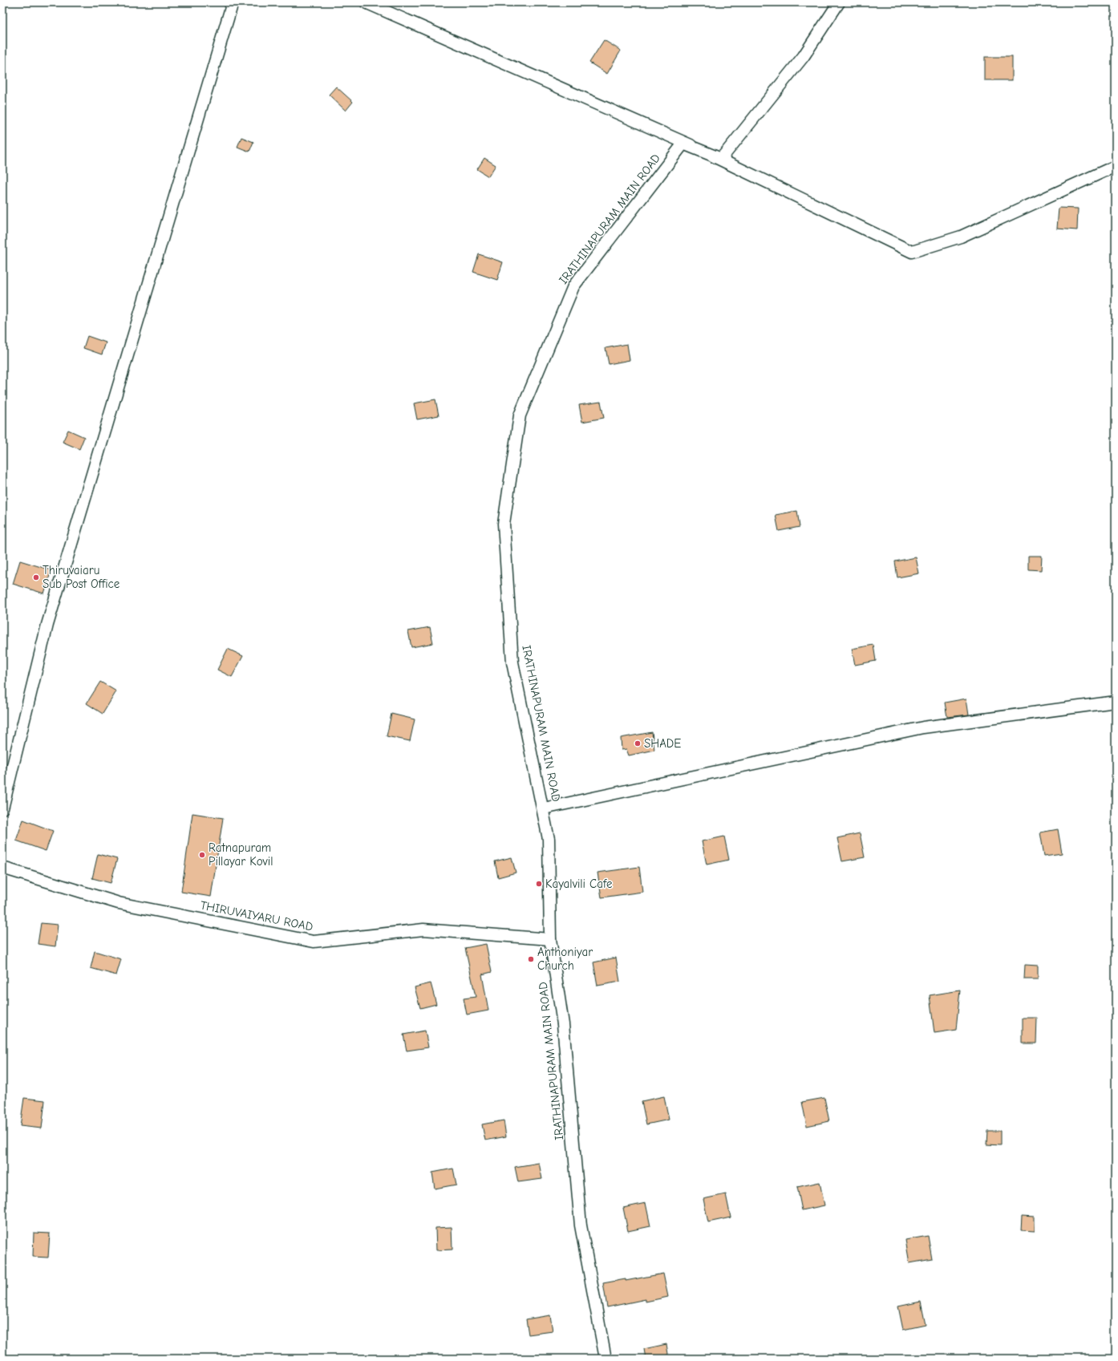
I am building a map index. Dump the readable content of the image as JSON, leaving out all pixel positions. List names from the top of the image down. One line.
{"streets":{"street":["IRATHINAPURAM MAIN ROAD","THIRUVAIYARU ROAD"]},"crossings":[["IRATHINAPURAM MAIN ROAD","THIRUVAIYARU ROAD"]],"places":["Thiruvaiaru Sub Post Office","SHADE","Ratnapuram Pillayar Kovil","Kayalvili Cafe","Anthoniyar Church"]}
